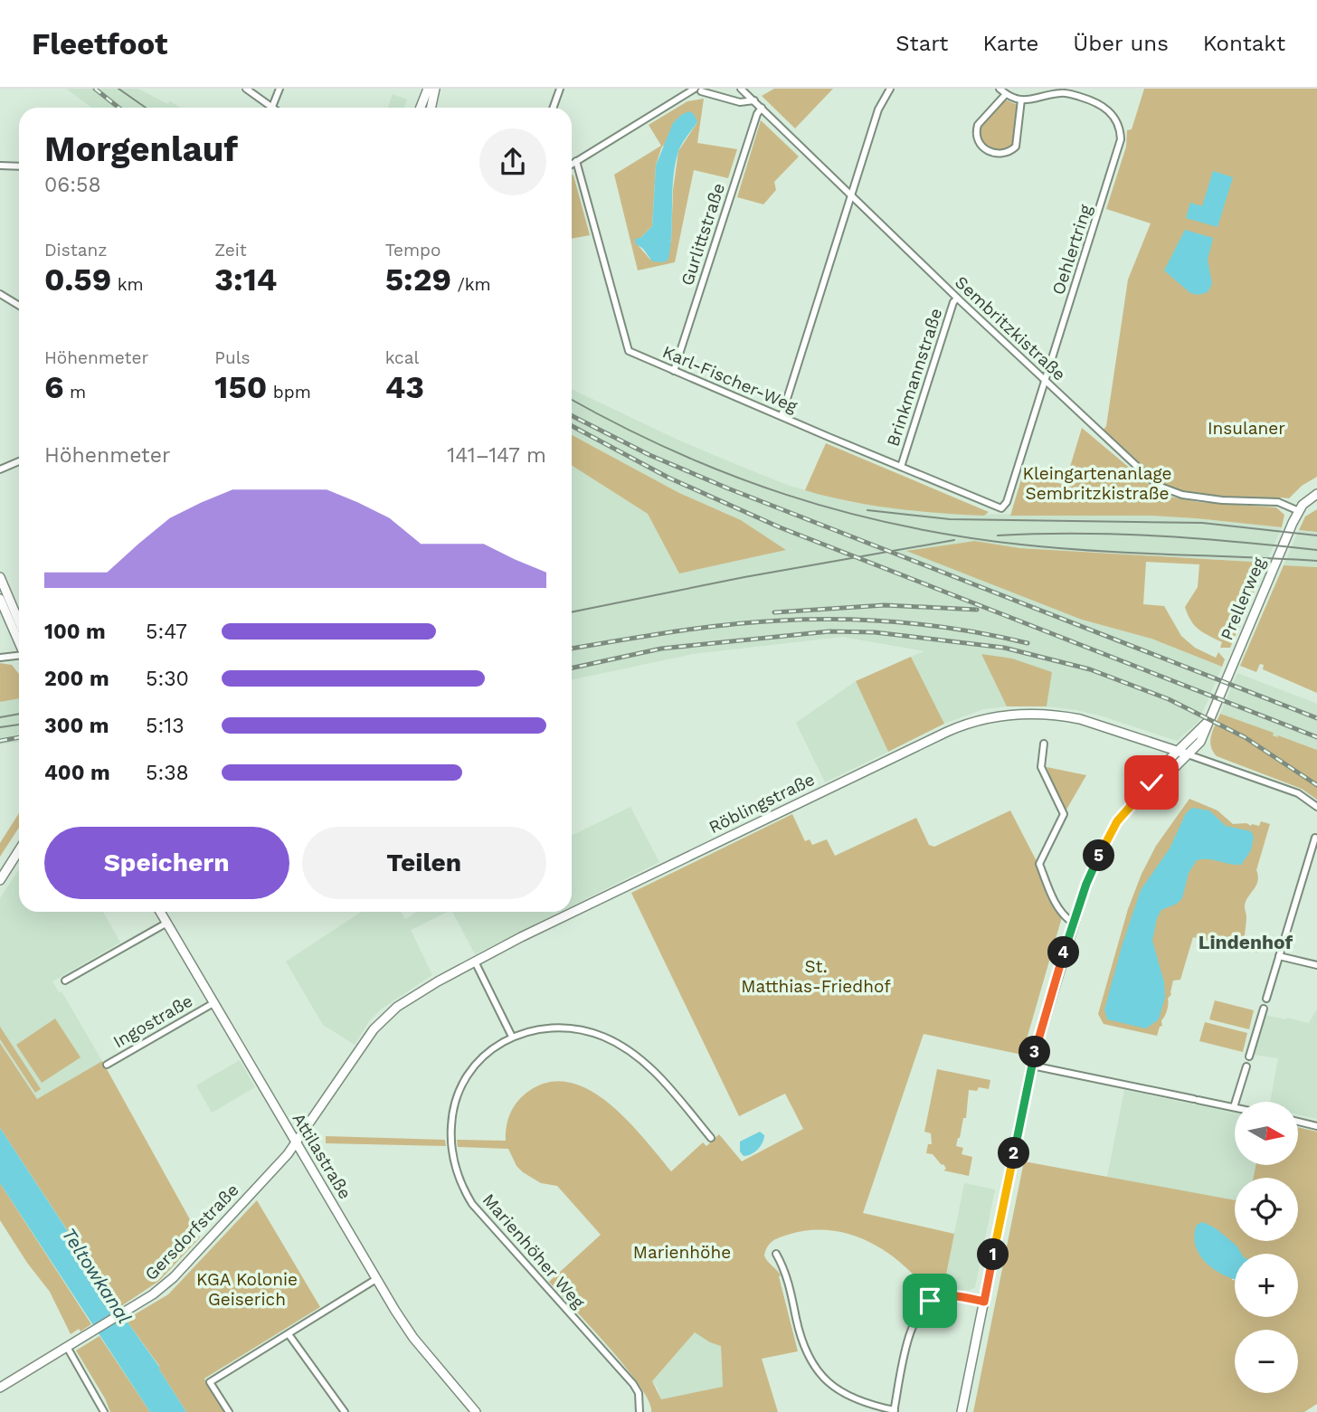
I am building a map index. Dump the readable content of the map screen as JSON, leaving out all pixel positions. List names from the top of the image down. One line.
{"streets":{"main road":["Prellerweg","Röblingstraße","Attilastraße","Gersdorfstraße"],"street":["Gurlittstraße","Oehlertring","Sembritzkistraße","Brinkmannstraße","Karl-Fischer-Weg","Ingostraße","Marienhöher Weg"]},"crossings":[["Gurlittstraße","Sembritzkistraße"],["Gurlittstraße","Karl-Fischer-Weg"],["Oehlertring","Sembritzkistraße"],["Oehlertring","Karl-Fischer-Weg"],["Sembritzkistraße","Brinkmannstraße"],["Sembritzkistraße","Prellerweg"],["Brinkmannstraße","Karl-Fischer-Weg"],["Prellerweg","Röblingstraße"],["Röblingstraße","Attilastraße"],["Röblingstraße","Gersdorfstraße"],["Ingostraße","Attilastraße"],["Attilastraße","Gersdorfstraße"]],"districts":["Lindenhof"],"water":["Teltowkanal"],"parks":["Insulaner","Kleingartenanlage Sembritzkistraße","St. Matthias-Friedhof","Marienhöhe","KGA Kolonie Geiserich"],"north":"right","page":{"header":"Fleetfoot","nav":["Start","Karte","Über uns","Kontakt"],"heading":["Morgenlauf","06:58"],"stats":[["Distanz","0.59 km"],["Zeit","3:14"],["Tempo","5:29 /km"],["Höhenmeter","6 m"],["Puls","150 bpm"],["kcal","43"]],"chart":["Höhenmeter","141–147 m"],"list":[{"name":"100 m","note":"5:47"},{"name":"200 m","note":"5:30"},{"name":"300 m","note":"5:13"},{"name":"400 m","note":"5:38"}],"buttons":["Speichern","Teilen"],"pins":["5","4","3","2","1"],"map_buttons":["+","−"]}}
